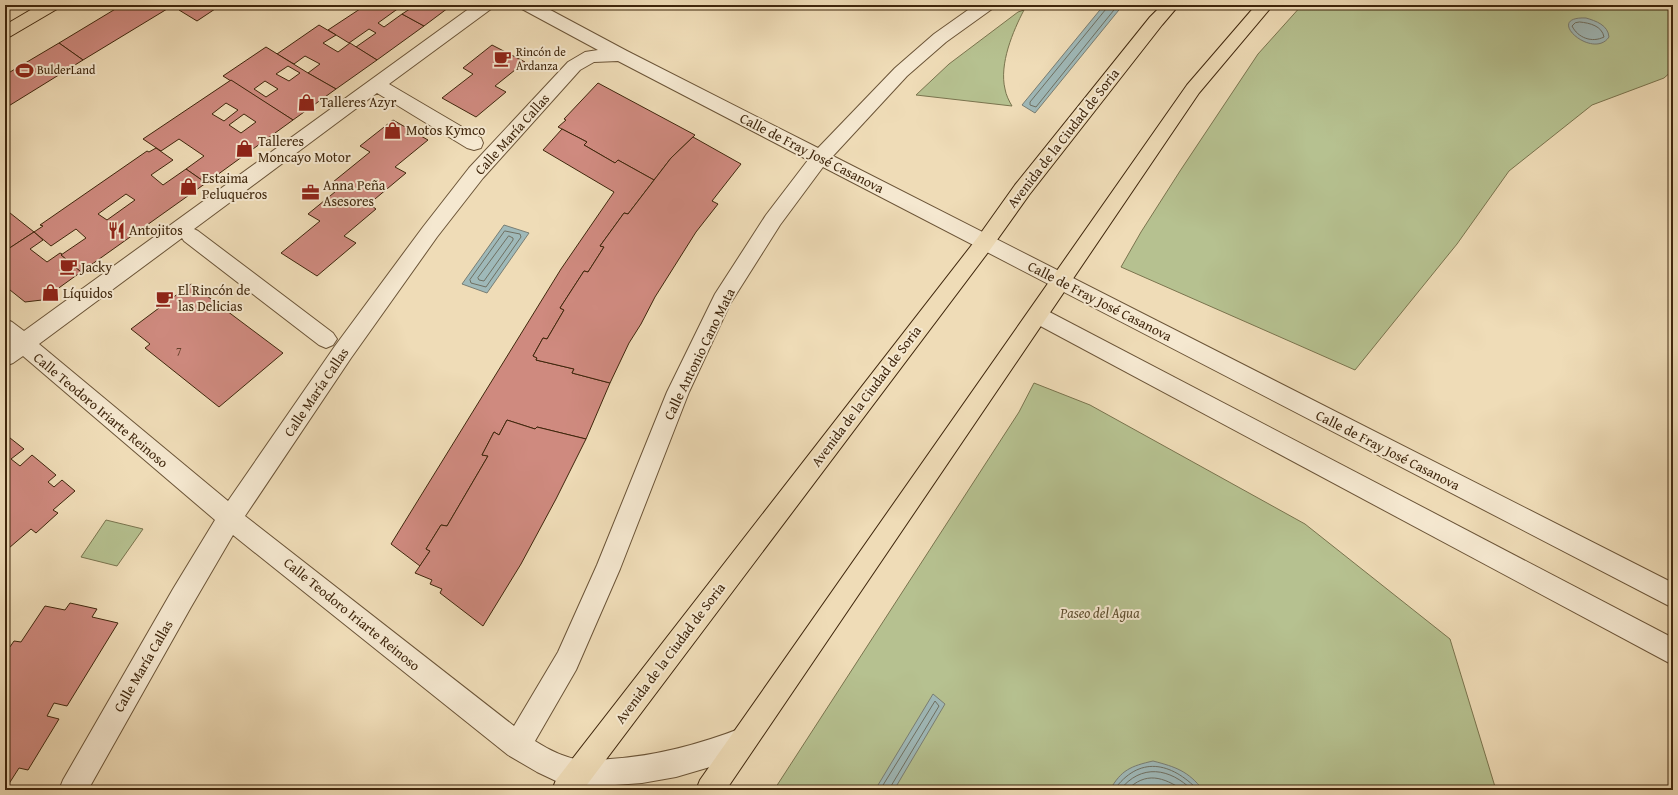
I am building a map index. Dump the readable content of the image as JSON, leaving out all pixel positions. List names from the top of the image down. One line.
{"streets":{"main road":["Avenida de la Ciudad de Soria"],"street":["Calle María Callas","Calle de Fray José Casanova","Calle Antonio Cano Mata","Calle Teodoro Iriarte Reinoso"]},"crossings":[["Calle María Callas","Calle de Fray José Casanova"],["Calle María Callas","Calle Teodoro Iriarte Reinoso"],["Avenida de la Ciudad de Soria","Calle de Fray José Casanova"],["Avenida de la Ciudad de Soria","Calle Teodoro Iriarte Reinoso"],["Calle de Fray José Casanova","Calle Antonio Cano Mata"],["Calle Antonio Cano Mata","Calle Teodoro Iriarte Reinoso"]],"parks":["Paseo del Agua"],"places":{"cafe":["Rincón de Ardanza","Jacky","El Rincón de las Delicias"],"sports":["BulderLand"],"shop":["Talleres Azyr","Motos Kymco","Talleres Moncayo Motor","Estaima Peluqueros","Líquidos"],"office":["Anna Peña Asesores"],"restaurant":["Antojitos"]},"house_numbers":["7"]}
